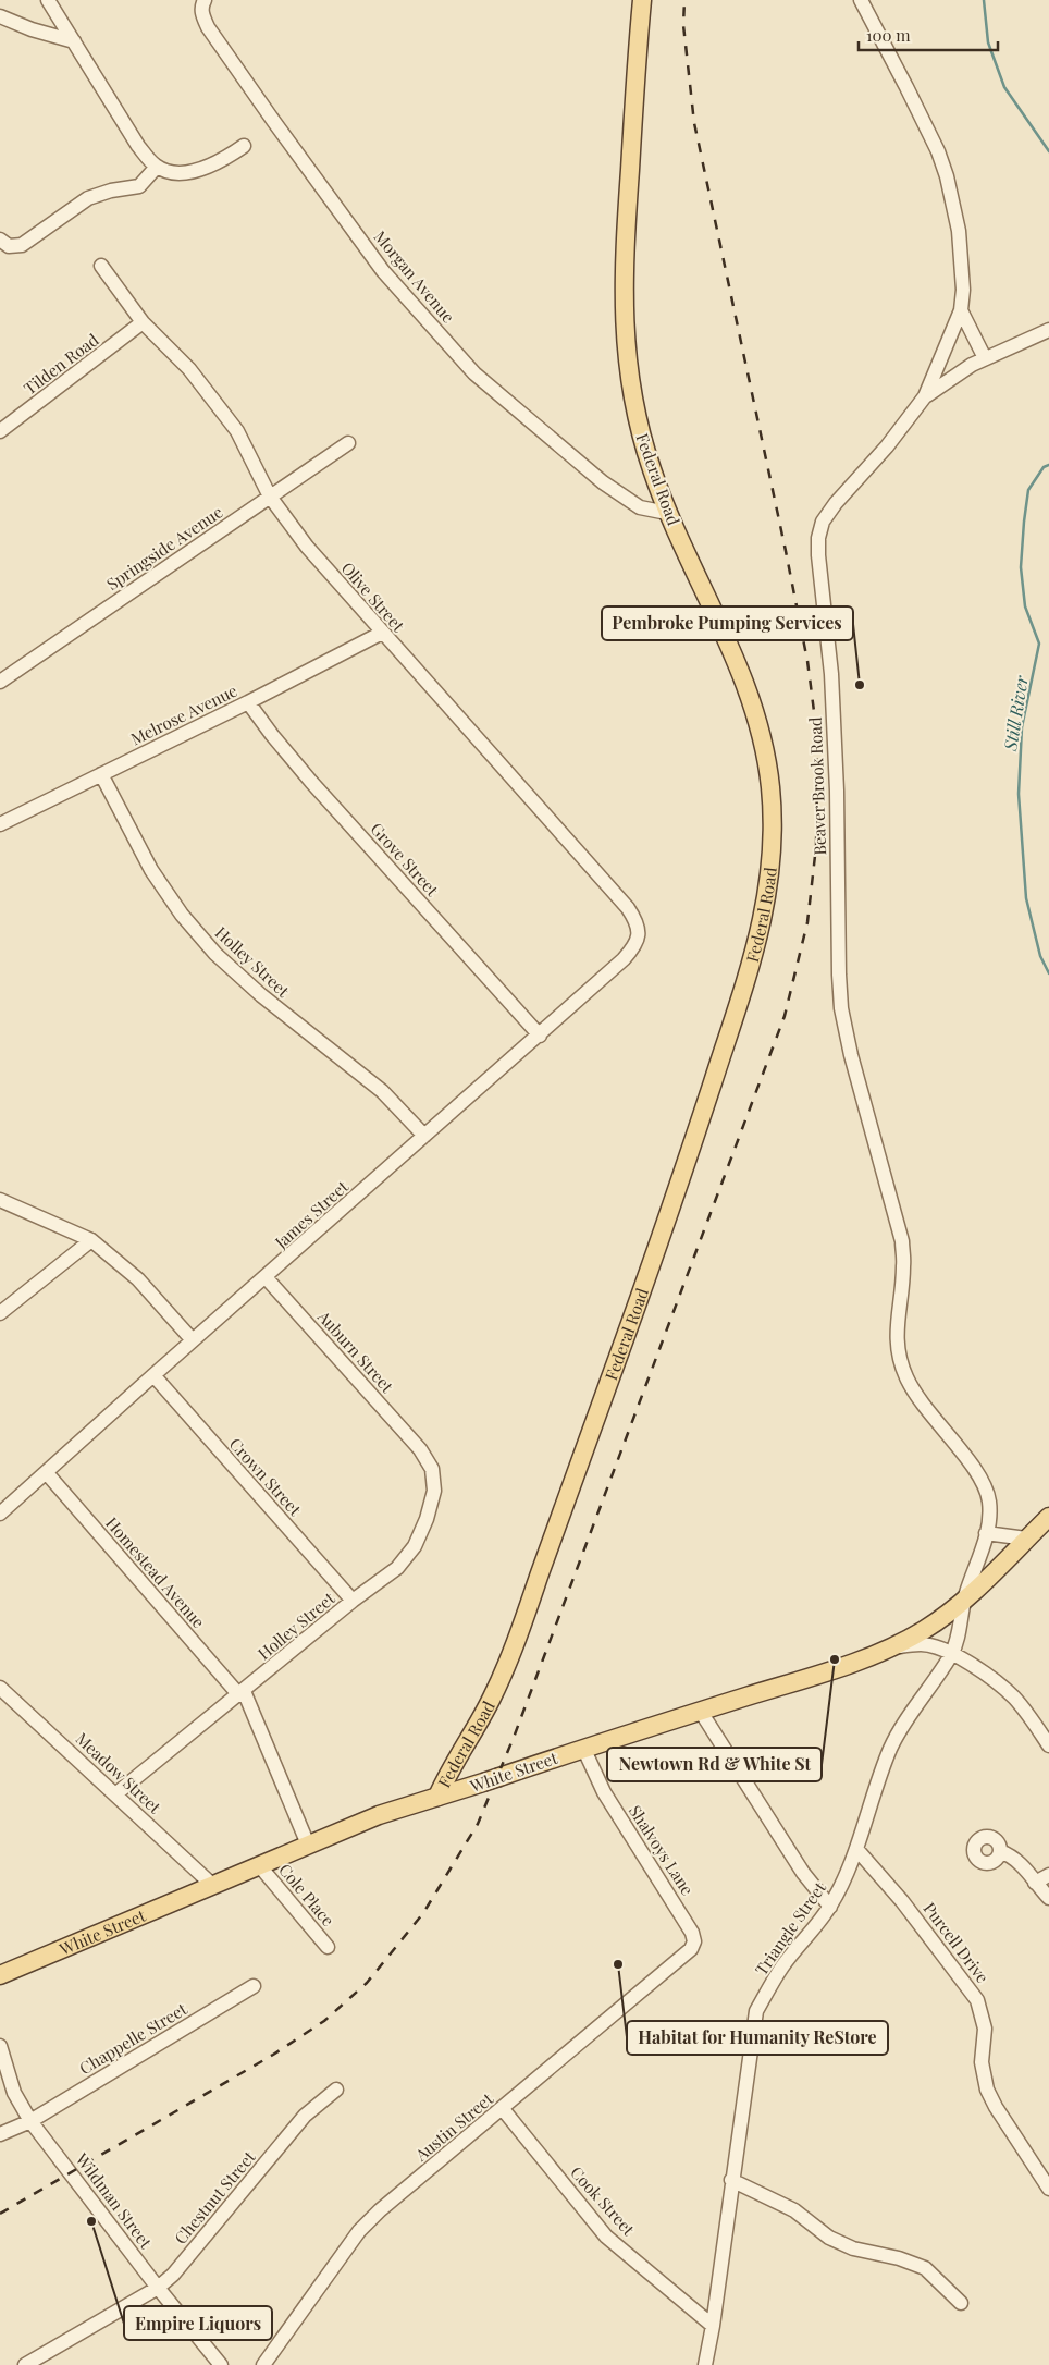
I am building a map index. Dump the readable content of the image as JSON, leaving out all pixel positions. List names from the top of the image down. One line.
{"streets":{"main road":["Federal Road","White Street"],"street":["Morgan Avenue","Tilden Road","Springside Avenue","Olive Street","Melrose Avenue","Beaver Brook Road","Grove Street","Holley Street","James Street","Auburn Street","Crown Street","Homestead Avenue","Meadow Street","Shalvoys Lane","Cole Place","Triangle Street","Purcell Drive","Chappelle Street","Austin Street","Chestnut Street","Wildman Street","Cook Street"]},"crossings":[["Morgan Avenue","Federal Road"],["Tilden Road","Olive Street"],["Federal Road","White Street"],["Springside Avenue","Olive Street"],["Olive Street","Melrose Avenue"],["Olive Street","James Street"],["Melrose Avenue","Grove Street"],["Melrose Avenue","Holley Street"],["Beaver Brook Road","White Street"],["Beaver Brook Road","Triangle Street"],["Grove Street","James Street"],["Holley Street","James Street"],["Holley Street","Auburn Street"],["Holley Street","Crown Street"],["Holley Street","Homestead Avenue"],["Holley Street","Meadow Street"],["James Street","Auburn Street"],["James Street","Crown Street"],["James Street","Homestead Avenue"],["Homestead Avenue","White Street"],["White Street","Meadow Street"],["White Street","Shalvoys Lane"],["White Street","Cole Place"],["White Street","Triangle Street"],["Shalvoys Lane","Austin Street"],["Triangle Street","Purcell Drive"],["Triangle Street","Cook Street"],["Chappelle Street","Wildman Street"],["Austin Street","Cook Street"],["Chestnut Street","Wildman Street"]],"water":["Still River"],"places":["Pembroke Pumping Services","Newtown Rd & White St","Habitat for Humanity ReStore","Empire Liquors"],"scale_bar":"100 m"}
